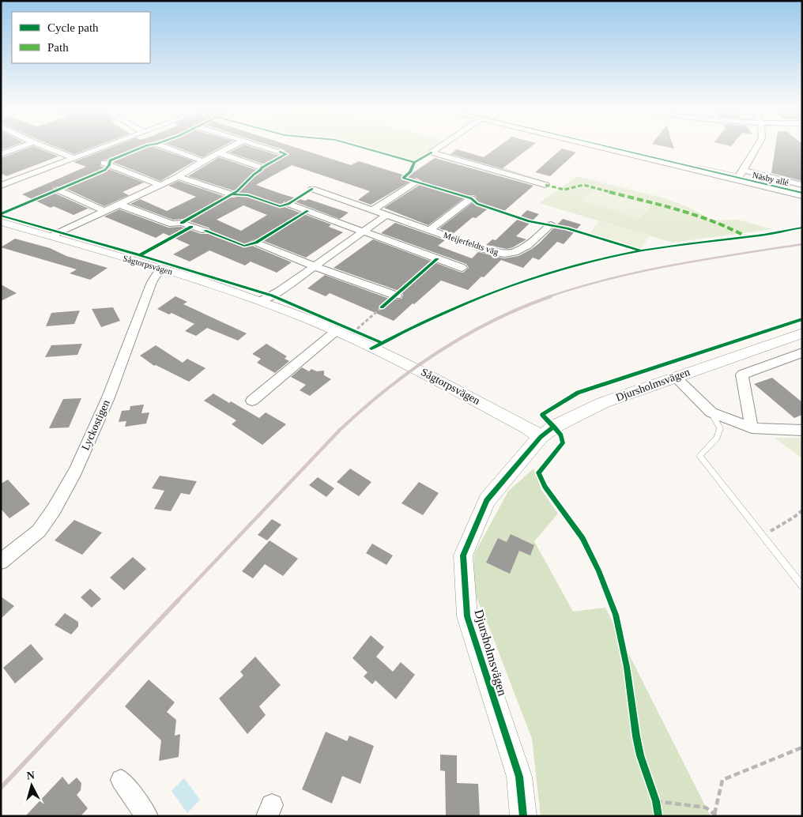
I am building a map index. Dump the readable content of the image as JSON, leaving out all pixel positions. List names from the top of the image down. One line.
{"streets":{"street":["Näsby allé","Meijerfeldts väg","Sågtorpsvägen","Djursholmsvägen","Lyckostigen"]},"crossings":[["Sågtorpsvägen","Djursholmsvägen"],["Sågtorpsvägen","Lyckostigen"]],"legend":["Cycle path","Path"],"north":"top"}
